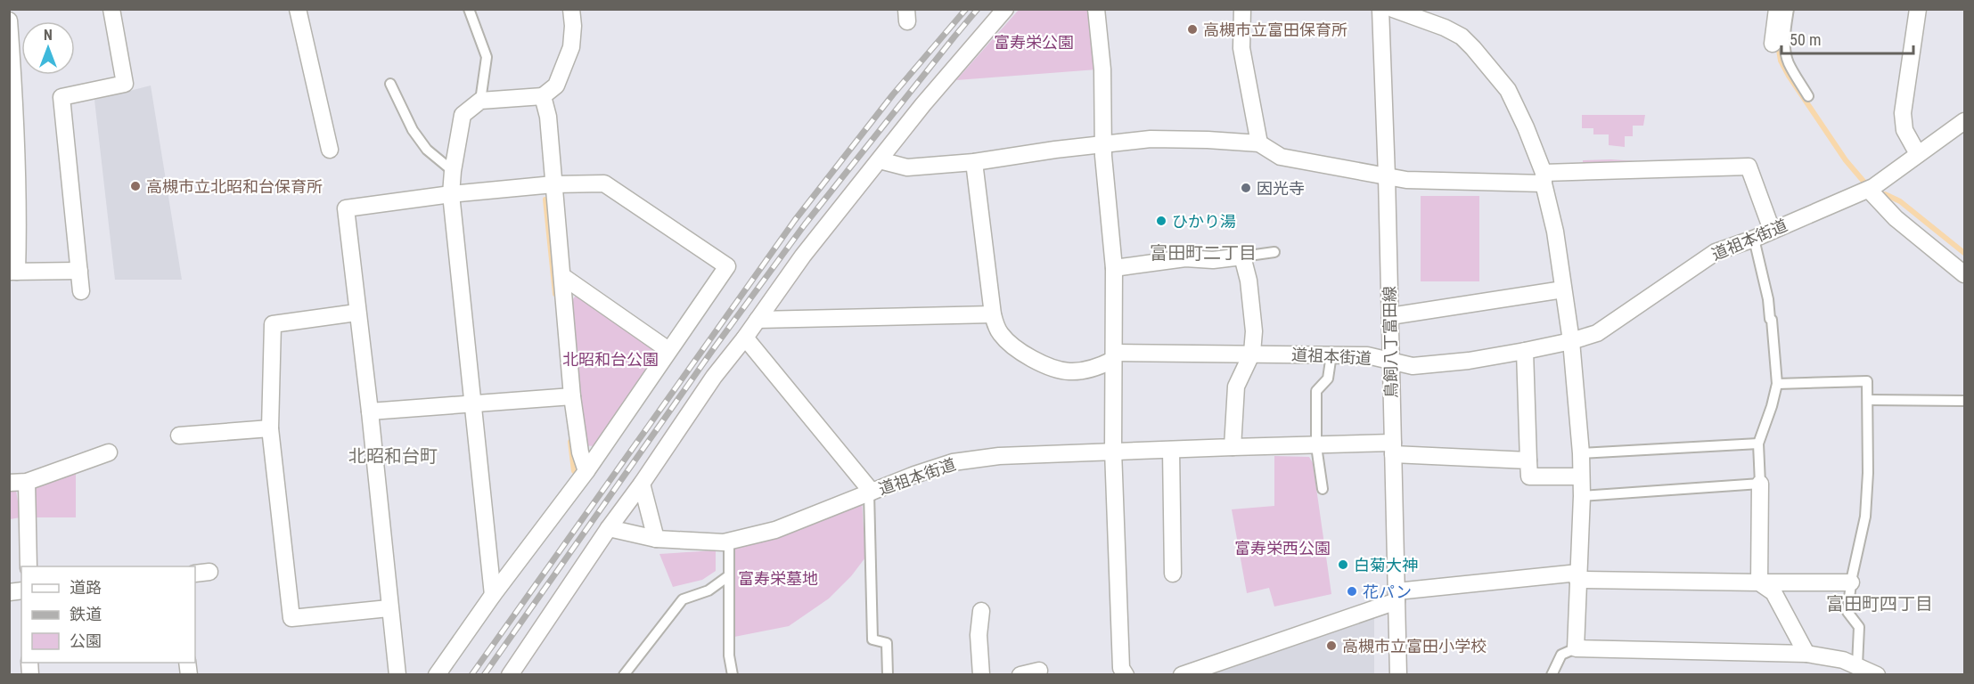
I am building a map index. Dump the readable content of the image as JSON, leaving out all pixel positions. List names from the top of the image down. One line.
{"streets":{"street":["道祖本街道","鳥飼八丁富田線"]},"crossings":[["道祖本街道","鳥飼八丁富田線"]],"districts":["富田町二丁目","北昭和台町","富田町四丁目"],"parks":["富寿栄公園","北昭和台公園","富寿栄西公園","富寿栄墓地"],"places":["高槻市立富田保育所","高槻市立北昭和台保育所","因光寺","ひかり湯","白菊大神","花パン","高槻市立富田小学校"],"legend":["道路","鉄道","公園"],"scale_bar":"50 m","north":"top"}
